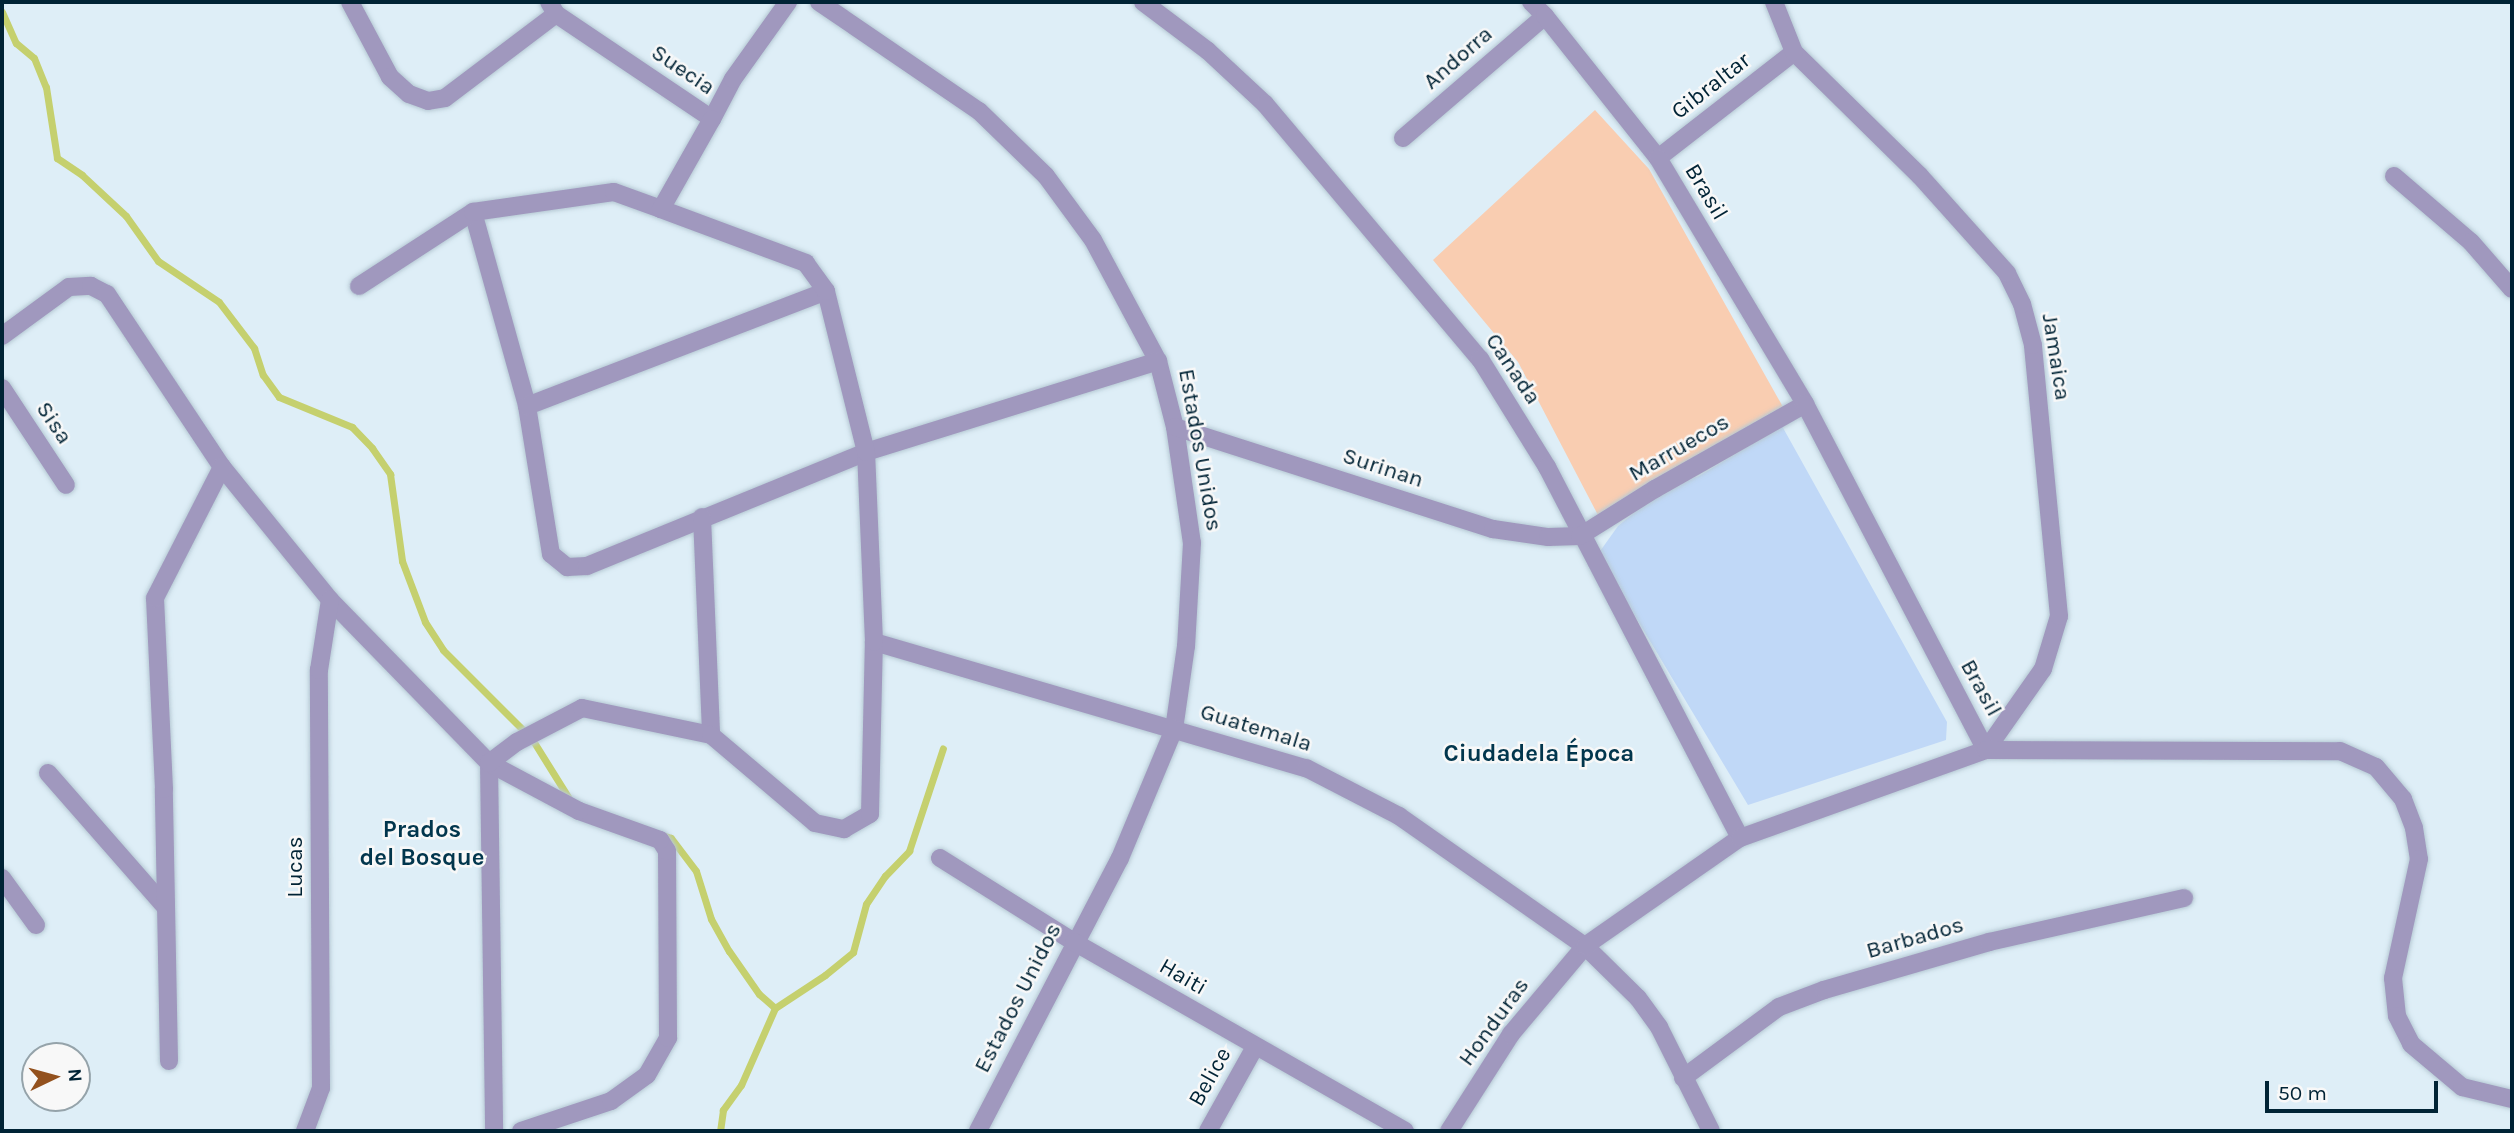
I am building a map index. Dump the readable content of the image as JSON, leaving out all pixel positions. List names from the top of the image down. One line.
{"streets":{"street":["Andorra","Suecia","Gibraltar","Brasil","Jamaica","Canada","Sisa","Marruecos","Estados Unidos","Surinan","Guatemala","Lucas","Barbados","Haiti","Honduras","Belice"]},"crossings":[["Andorra","Brasil"],["Gibraltar","Brasil"],["Gibraltar","Jamaica"],["Brasil","Jamaica"],["Brasil","Marruecos"],["Brasil","Honduras"],["Jamaica","Honduras"],["Canada","Marruecos"],["Canada","Surinan"],["Canada","Honduras"],["Marruecos","Surinan"],["Estados Unidos","Surinan"],["Estados Unidos","Guatemala"],["Estados Unidos","Haiti"],["Guatemala","Barbados"],["Guatemala","Honduras"],["Haiti","Belice"]],"districts":["Ciudadela Época","Prados del Bosque"],"scale_bar":"50 m","north":"right"}
